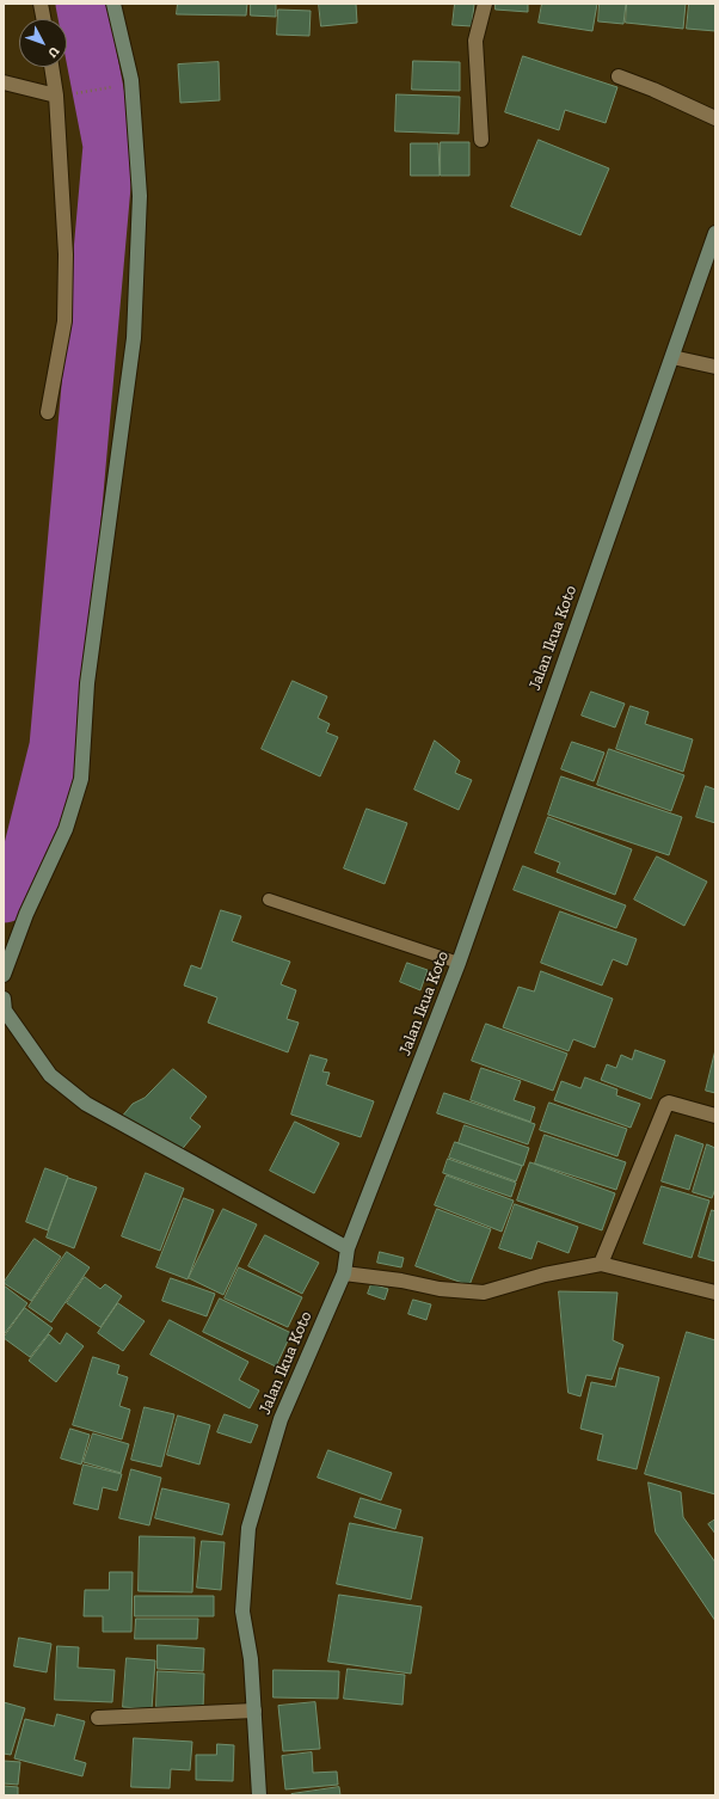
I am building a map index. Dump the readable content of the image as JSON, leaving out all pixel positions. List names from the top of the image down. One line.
{"streets":{"street":["Jalan Ikua Koto"]},"north":"bottom right"}
